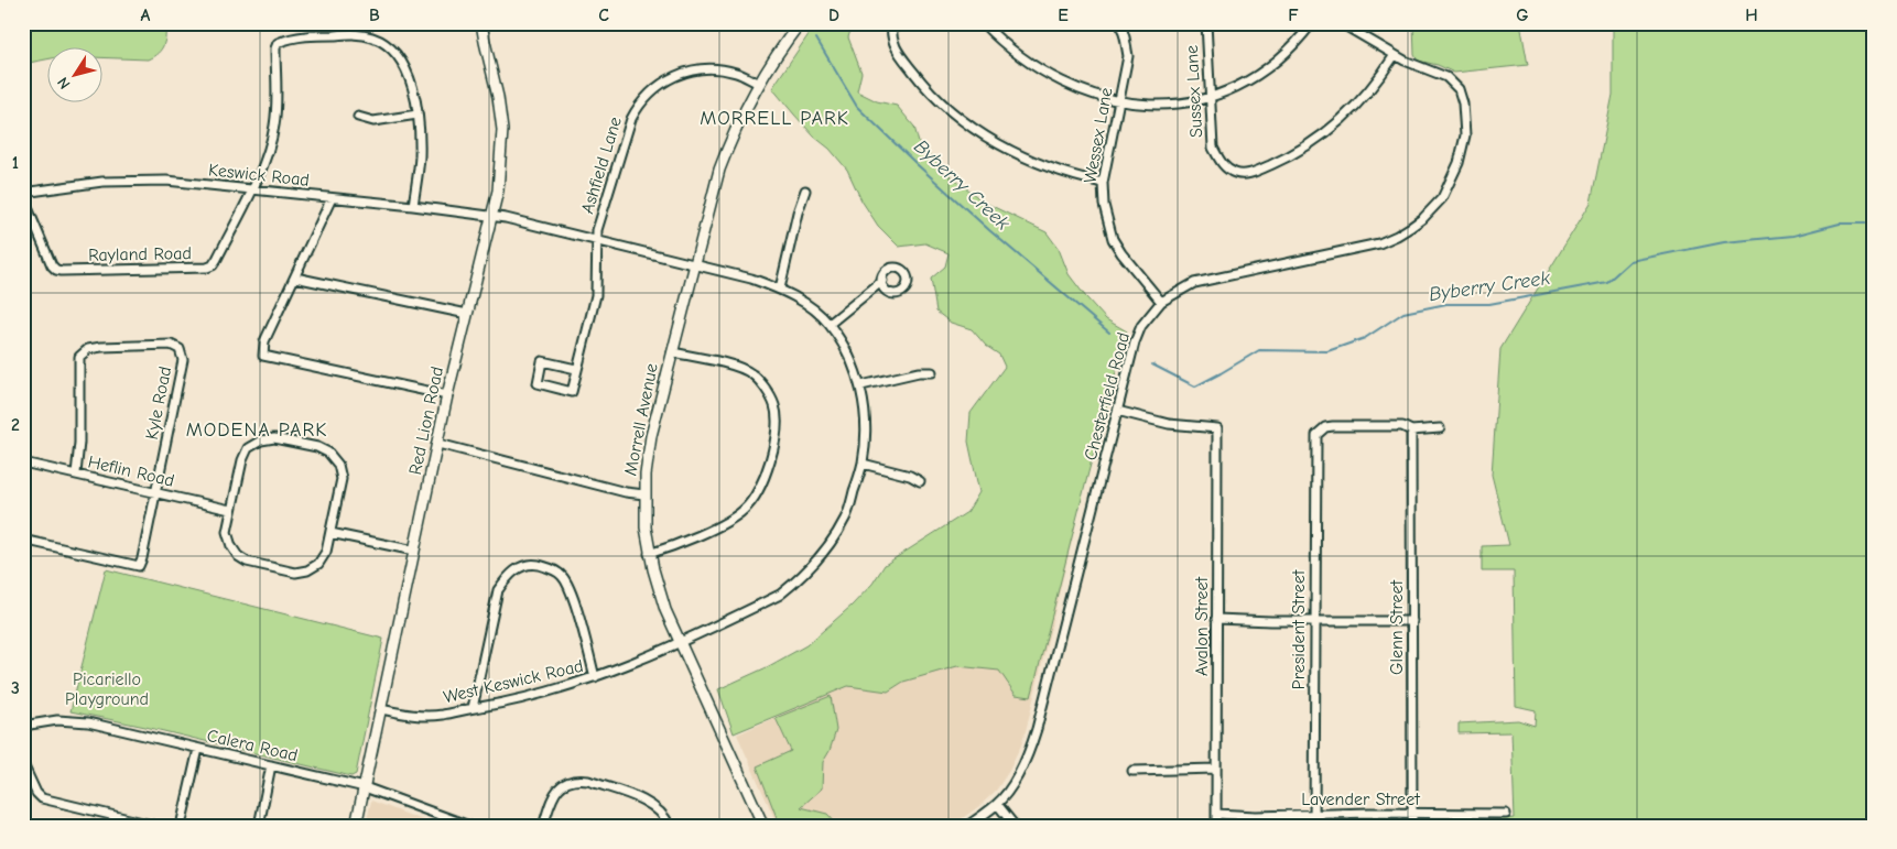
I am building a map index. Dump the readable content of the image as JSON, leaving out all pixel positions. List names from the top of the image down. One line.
{"streets":{"street":["Sussex Lane","Wessex Lane","Ashfield Lane","Keswick Road","Rayland Road","Chesterfield Road","Kyle Road","Morrell Avenue","Red Lion Road","Heflin Road","Avalon Street","Glenn Street","President Street","West Keswick Road","Calera Road","Lavender Street"]},"crossings":[["Sussex Lane","Chesterfield Road"],["Wessex Lane","Chesterfield Road"],["Ashfield Lane","Keswick Road"],["Ashfield Lane","Morrell Avenue"],["Keswick Road","Rayland Road"],["Keswick Road","Morrell Avenue"],["Keswick Road","Red Lion Road"],["Keswick Road","West Keswick Road"],["Chesterfield Road","Avalon Street"],["Kyle Road","Heflin Road"],["Morrell Avenue","West Keswick Road"],["Red Lion Road","West Keswick Road"],["Red Lion Road","Calera Road"],["Avalon Street","Lavender Street"],["Glenn Street","President Street"],["Glenn Street","Lavender Street"],["President Street","Lavender Street"]],"districts":["MORRELL PARK","MODENA PARK"],"water":["Byberry Creek"],"parks":["Picariello Playground"],"north":"bottom left","grid":{"columns":["A","B","C","D","E","F","G","H"],"rows":["1","2","3"]}}
